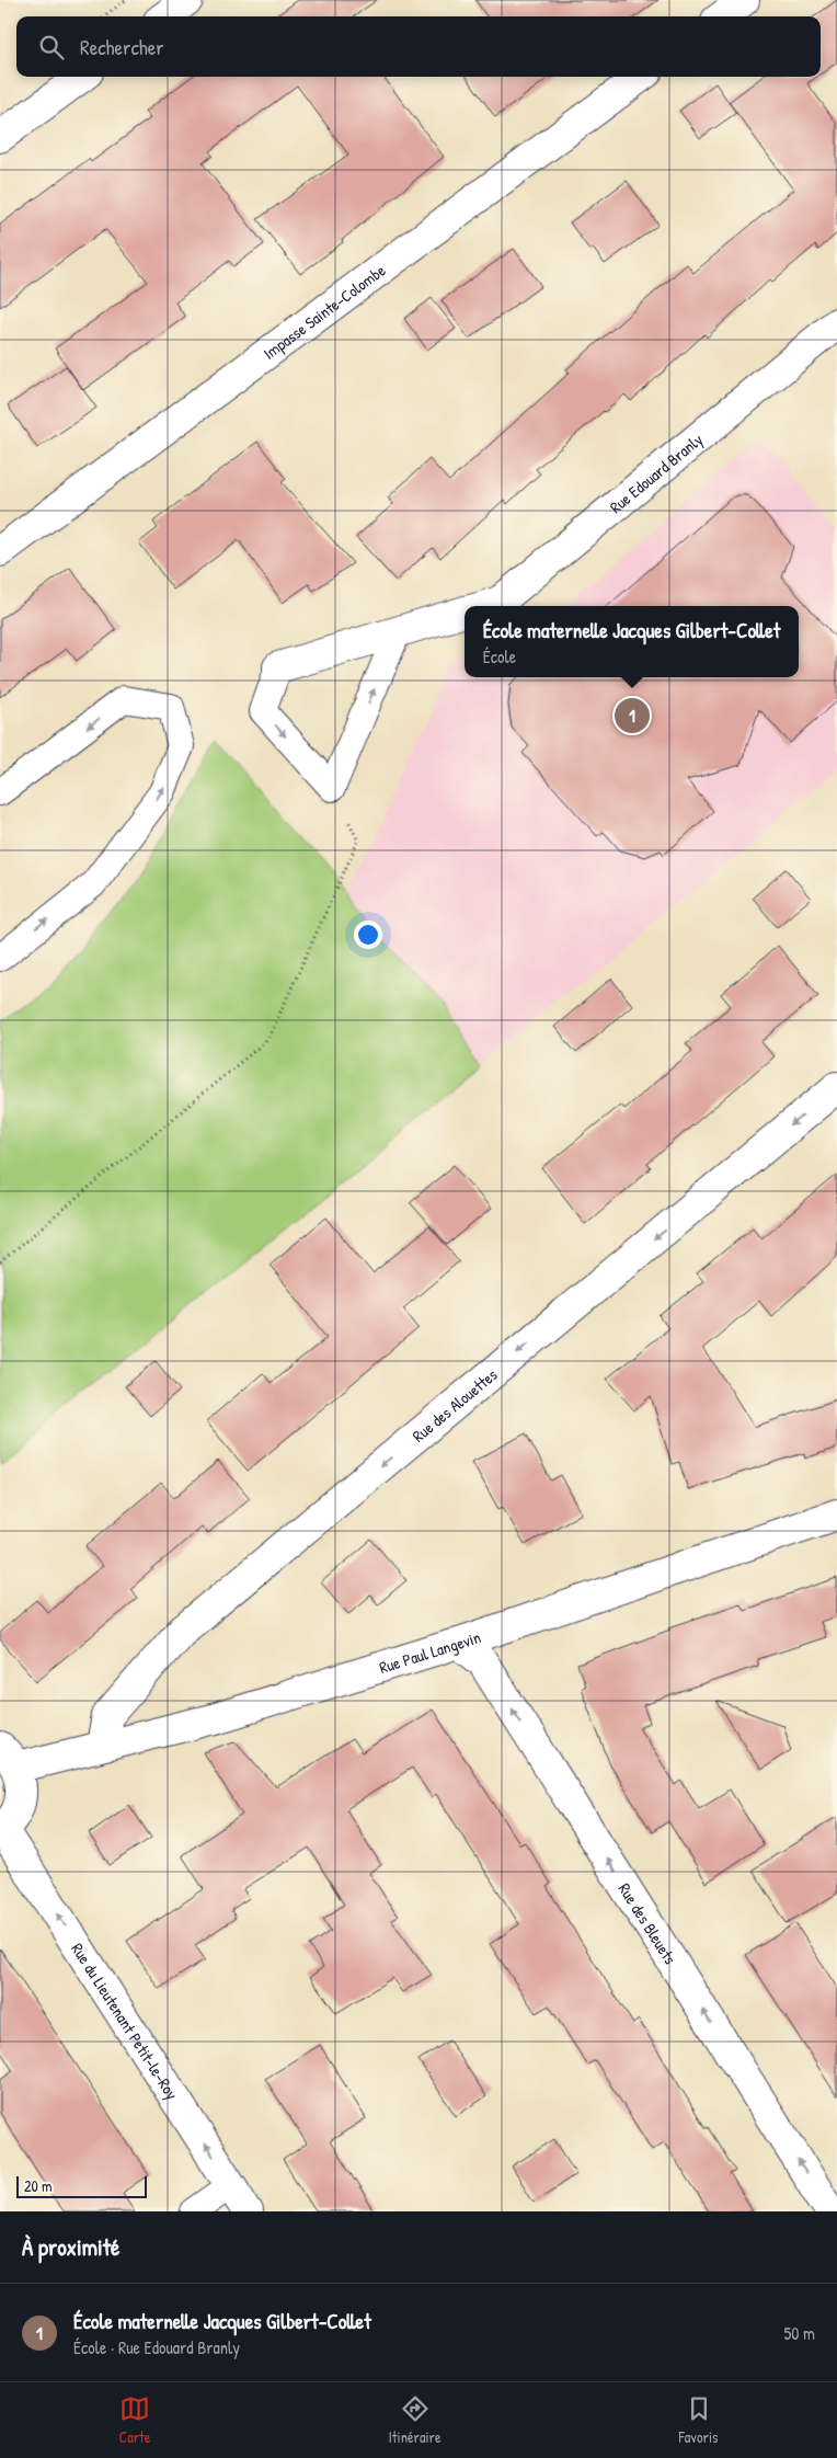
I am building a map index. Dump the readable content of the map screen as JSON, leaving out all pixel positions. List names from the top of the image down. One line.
{"streets":{"street":["Impasse Sainte-Colombe","Rue Edouard Branly","Rue des Alouettes","Rue Paul Langevin","Rue des Bleuets","Rue du Lieutenant Petit-le-Roy"]},"crossings":[["Rue des Alouettes","Rue Paul Langevin"],["Rue Paul Langevin","Rue des Bleuets"]],"one_way":["Rue des Alouettes","Rue des Bleuets","Rue du Lieutenant Petit-le-Roy"],"scale_bar":"20 m","page":{"search":"Rechercher","popup":["École maternelle Jacques Gilbert-Collet","École"],"pins":"1","scale":"20 m","heading":"À proximité","list":[{"mark":"1","name":"École maternelle Jacques Gilbert-Collet","note":"École · Rue Edouard Branly","value":"50 m"}],"nav":["Carte","Itinéraire","Favoris"]}}
